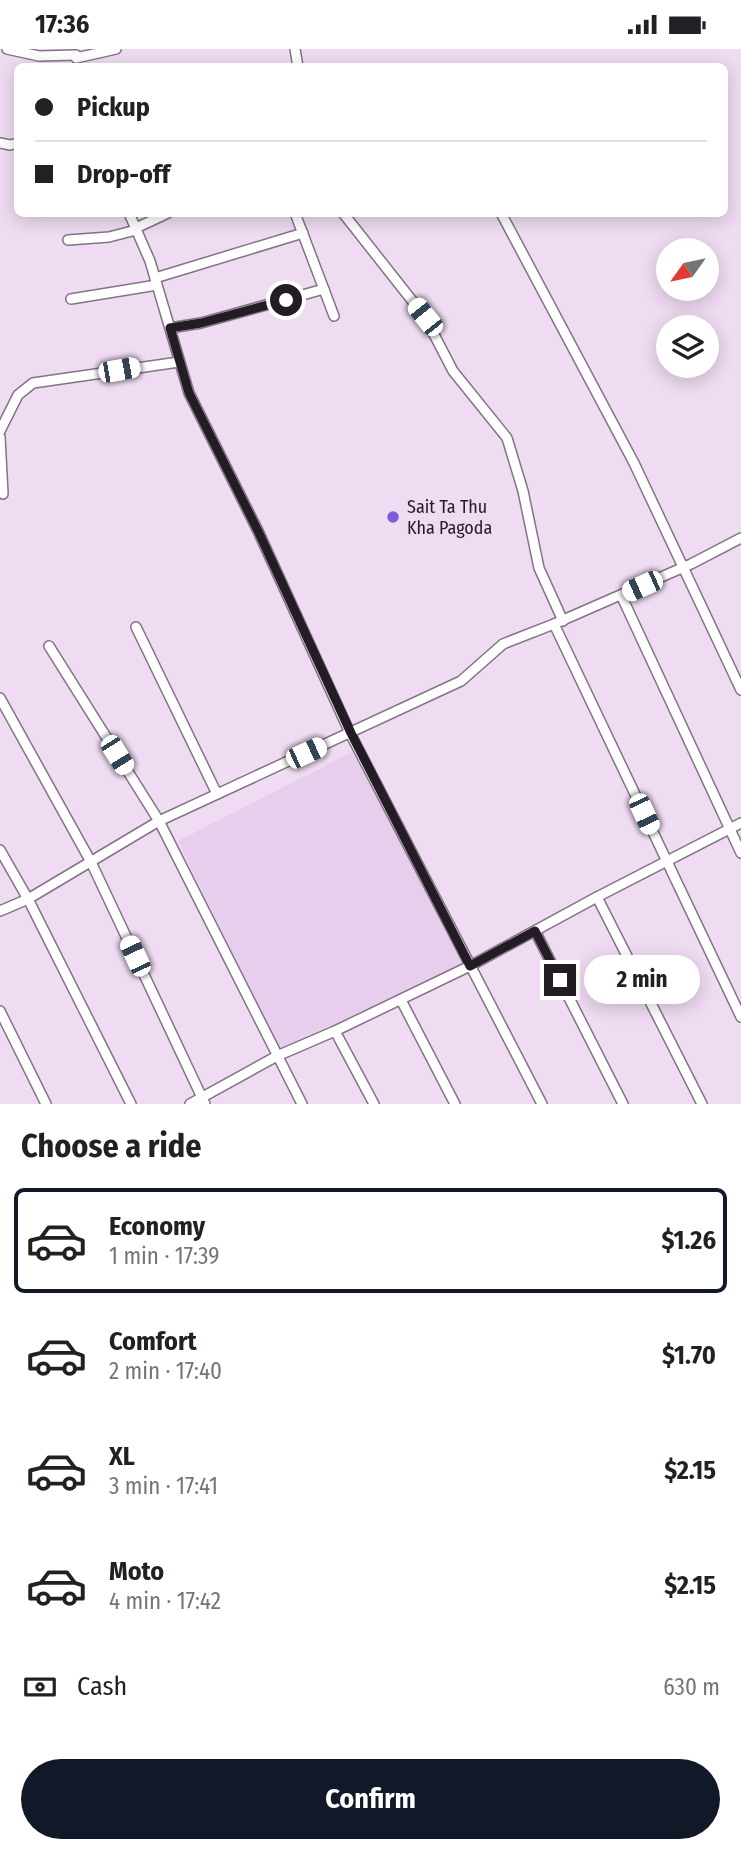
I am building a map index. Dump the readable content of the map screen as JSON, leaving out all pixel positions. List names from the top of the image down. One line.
{"places":["Sait Ta Thu Kha Pagoda"],"north":"bottom left","page":{"status":"17:36","banner":["Pickup","Drop-off"],"bubble":"2 min","heading":"Choose a ride","list":[{"name":"Economy","note":"1 min · 17:39","value":"$1.26"},{"name":"Comfort","note":"2 min · 17:40","value":"$1.70"},{"name":"XL","note":"3 min · 17:41","value":"$2.15"},{"name":"Moto","note":"4 min · 17:42","value":"$2.15"}],"pay":["Cash","630 m"],"buttons":"Confirm"}}
